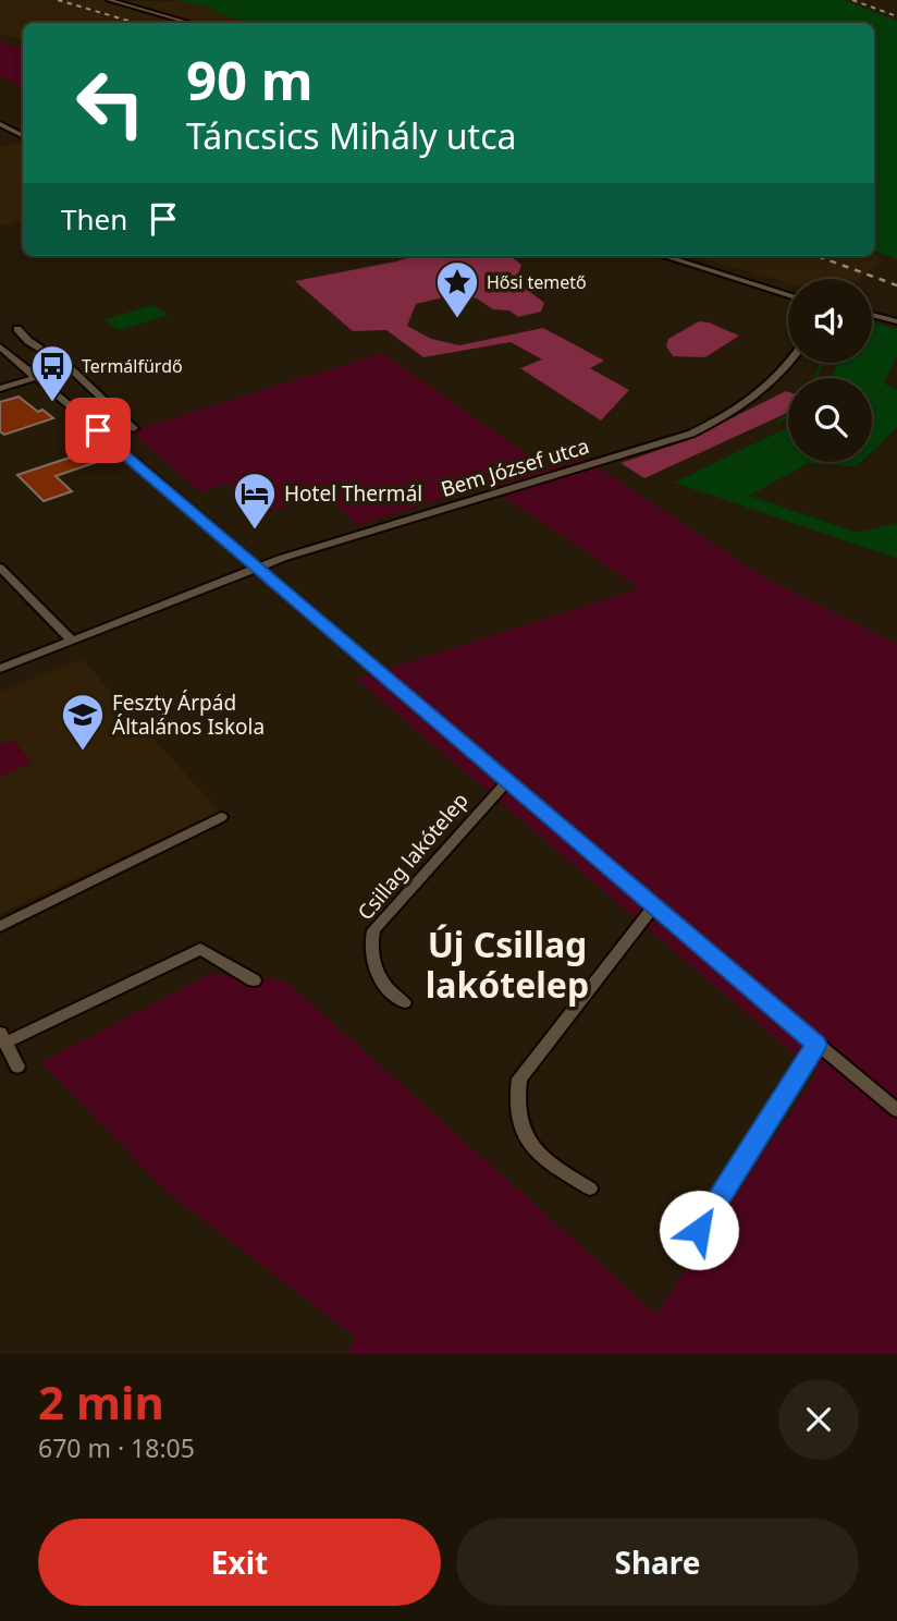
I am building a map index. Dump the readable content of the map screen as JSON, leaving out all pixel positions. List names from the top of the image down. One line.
{"streets":{"street":["Bem József utca","Csillag lakótelep"]},"districts":["Új Csillag lakótelep"],"places":{"place":["Hősi temető"],"bus stop":["Termálfürdő"],"hotel":["Hotel Thermál"],"school or university":["Feszty Árpád Általános Iskola"]},"page":{"turn":["90 m","Táncsics Mihály utca"],"then":"Then","heading":["2 min","670 m · 18:05"],"buttons":["Exit","Share"]}}
